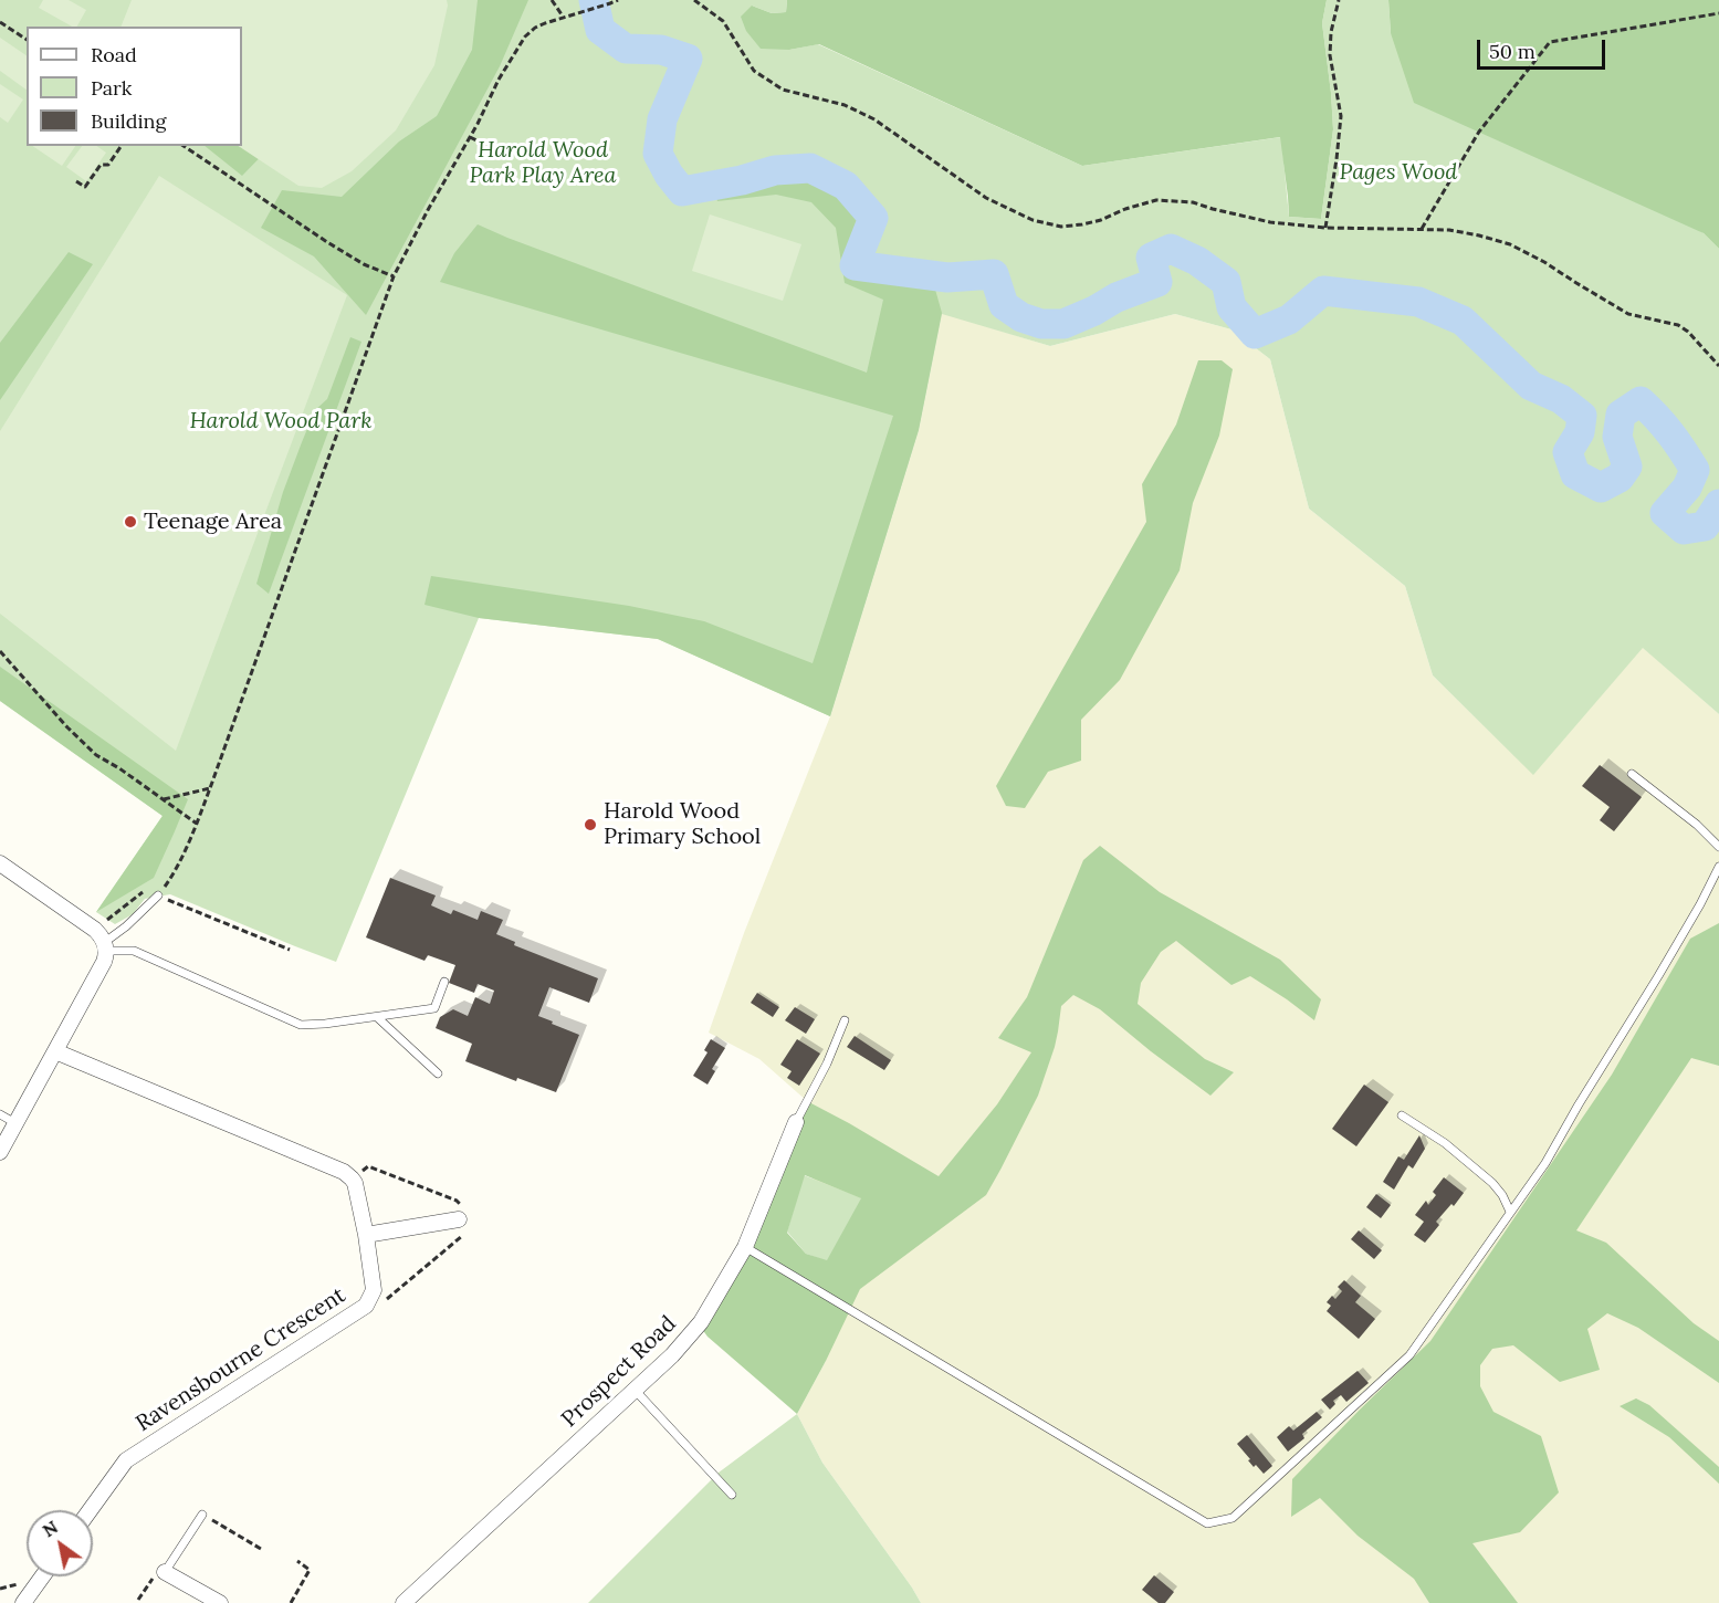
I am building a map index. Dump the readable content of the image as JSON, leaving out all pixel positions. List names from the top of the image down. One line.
{"streets":{"street":["Ravensbourne Crescent","Prospect Road"]},"parks":["Harold Wood Park Play Area","Pages Wood","Harold Wood Park"],"places":["Teenage Area","Harold Wood Primary School"],"legend":["Road","Park","Building"],"scale_bar":"50 m","north":"top left"}
